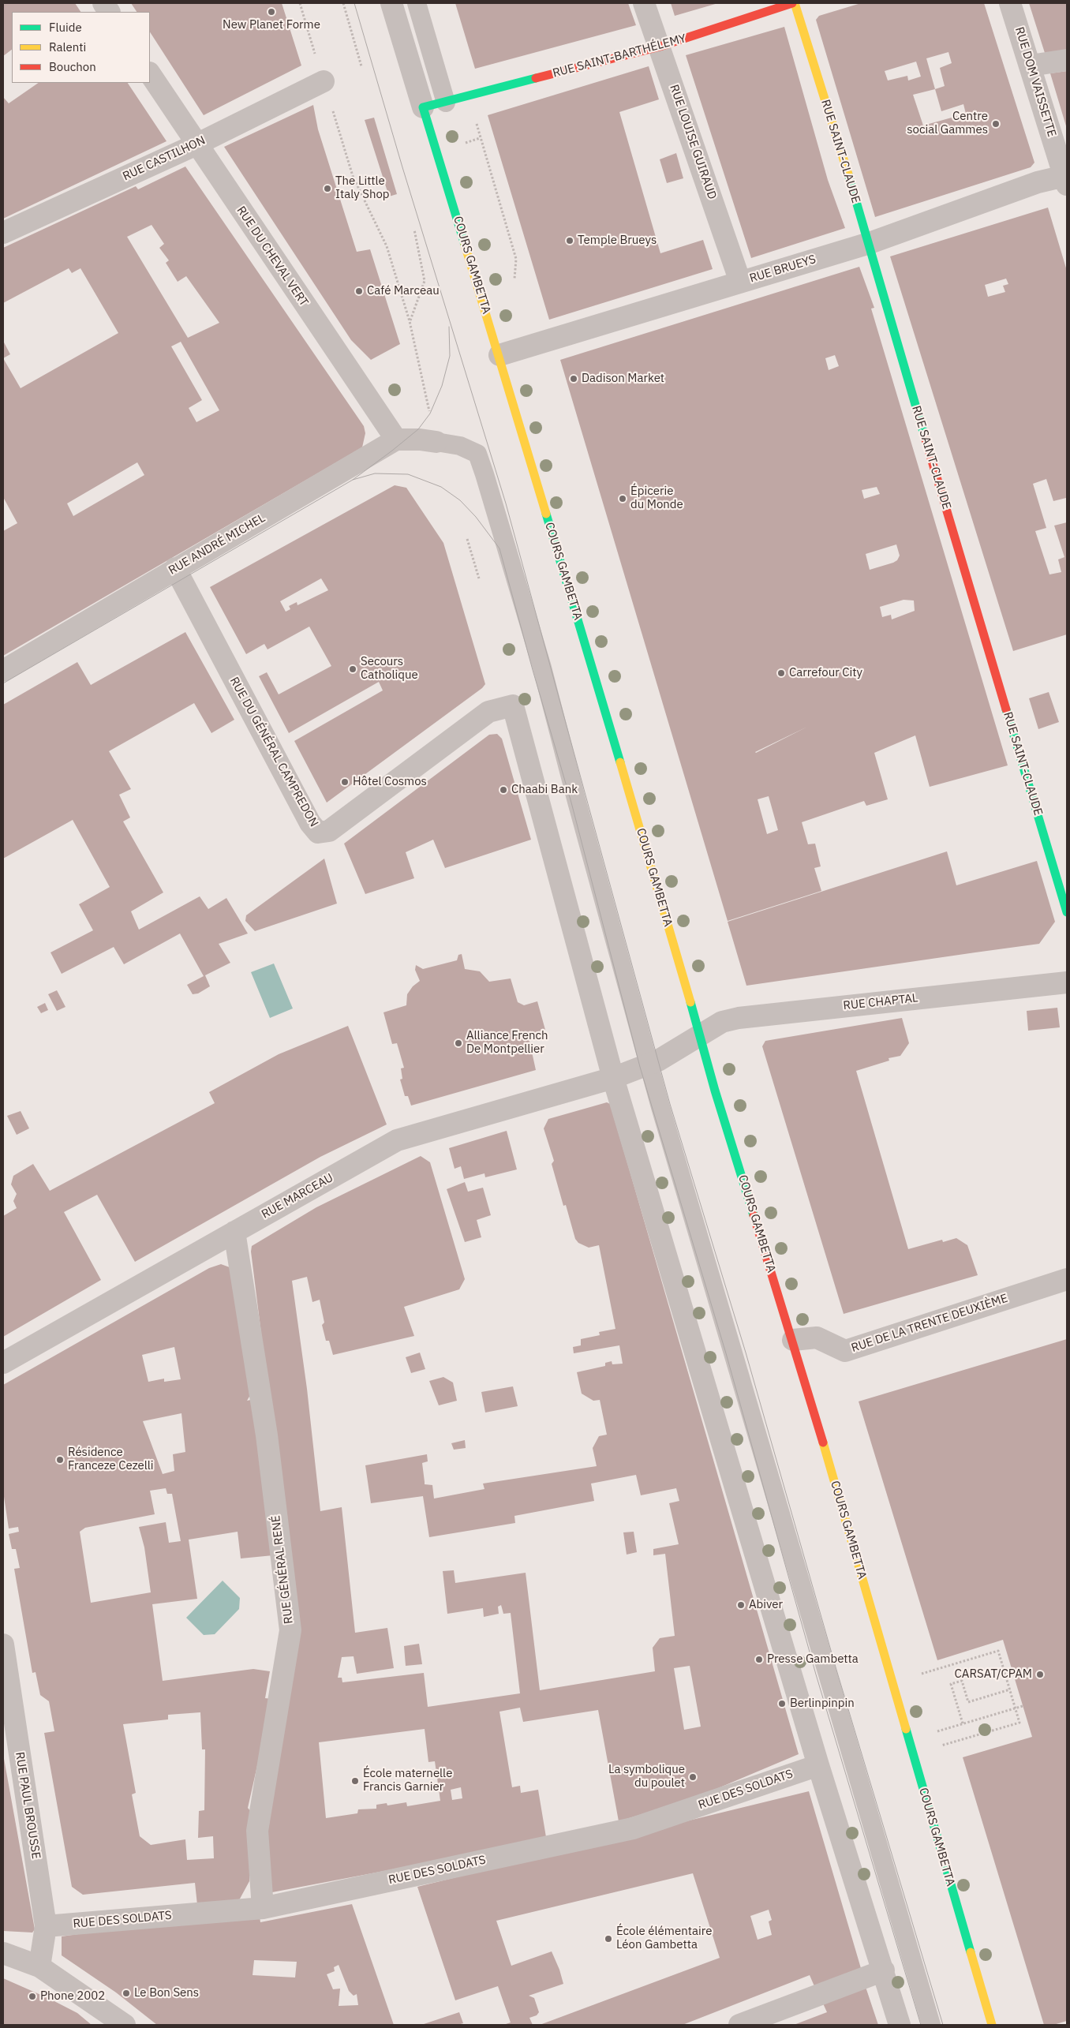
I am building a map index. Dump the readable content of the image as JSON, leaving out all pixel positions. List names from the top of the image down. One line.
{"streets":{"street":["RUE SAINT-BARTHÉLEMY","RUE DOM VAISSETTE","RUE LOUISE GUIRAUD","RUE SAINT-CLAUDE","RUE CASTILHON","RUE DU CHEVAL VERT","COURS GAMBETTA","RUE BRUEYS","RUE ANDRÉ MICHEL","RUE DU GÉNÉRAL CAMPREDON","RUE CHAPTAL","RUE MARCEAU","RUE DE LA TRENTE DEUXIÈME","RUE GÉNÉRAL RENÉ","RUE DES SOLDATS","RUE PAUL BROUSSE"]},"crossings":[["RUE SAINT-BARTHÉLEMY","RUE LOUISE GUIRAUD"],["RUE SAINT-BARTHÉLEMY","RUE SAINT-CLAUDE"],["RUE DOM VAISSETTE","RUE BRUEYS"],["RUE LOUISE GUIRAUD","RUE BRUEYS"],["RUE SAINT-CLAUDE","RUE BRUEYS"],["RUE CASTILHON","RUE DU CHEVAL VERT"],["RUE DU CHEVAL VERT","RUE ANDRÉ MICHEL"],["COURS GAMBETTA","RUE BRUEYS"],["COURS GAMBETTA","RUE CHAPTAL"],["COURS GAMBETTA","RUE DE LA TRENTE DEUXIÈME"],["RUE ANDRÉ MICHEL","RUE DU GÉNÉRAL CAMPREDON"],["RUE DU GÉNÉRAL CAMPREDON","RUE MARCEAU"],["RUE MARCEAU","RUE GÉNÉRAL RENÉ"],["RUE GÉNÉRAL RENÉ","RUE DES SOLDATS"],["RUE DES SOLDATS","RUE PAUL BROUSSE"]],"places":["New Planet Forme","Centre social Gammes","The Little Italy Shop","Temple Brueys","Café Marceau","Dadison Market","Épicerie du Monde","Secours Catholique","Carrefour City","Hôtel Cosmos","Chaabi Bank","Alliance French De Montpellier","Résidence Franceze Cezelli","Abiver","Presse Gambetta","CARSAT/CPAM","Berlinpinpin","La symbolique du poulet","École maternelle Francis Garnier","École élémentaire Léon Gambetta","Le Bon Sens","Phone 2002"],"legend":["Fluide","Ralenti","Bouchon"]}
